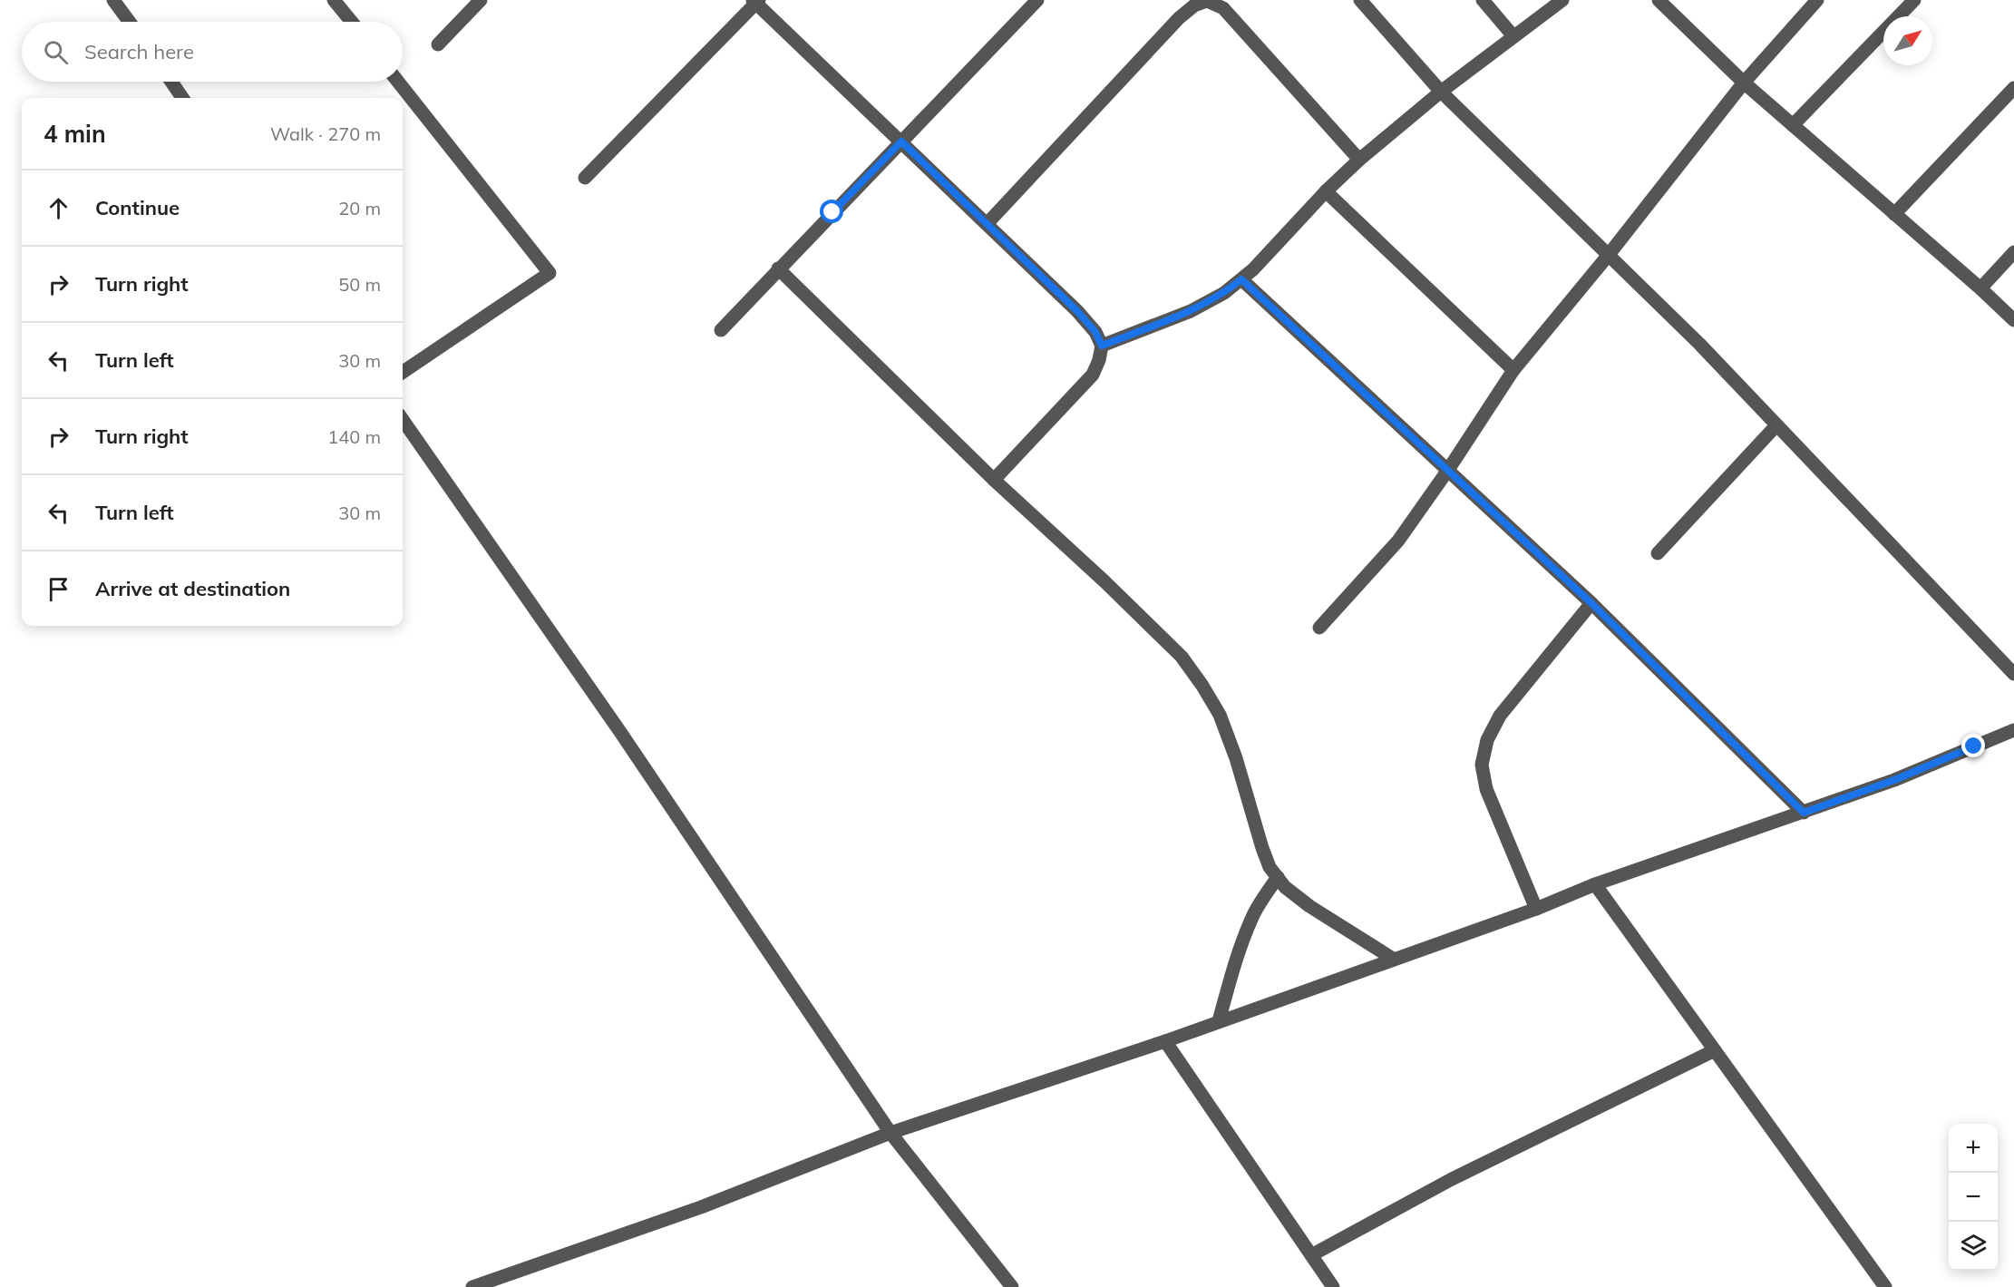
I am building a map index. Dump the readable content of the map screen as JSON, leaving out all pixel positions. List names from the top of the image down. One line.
{"north":"top right","page":{"search":"Search here","heading":["4 min","Walk · 270 m"],"list":[["Continue","20 m"],["Turn right","50 m"],["Turn left","30 m"],["Turn right","140 m"],["Turn left","30 m"],"Arrive at destination"],"map_buttons":["+","−"]}}
